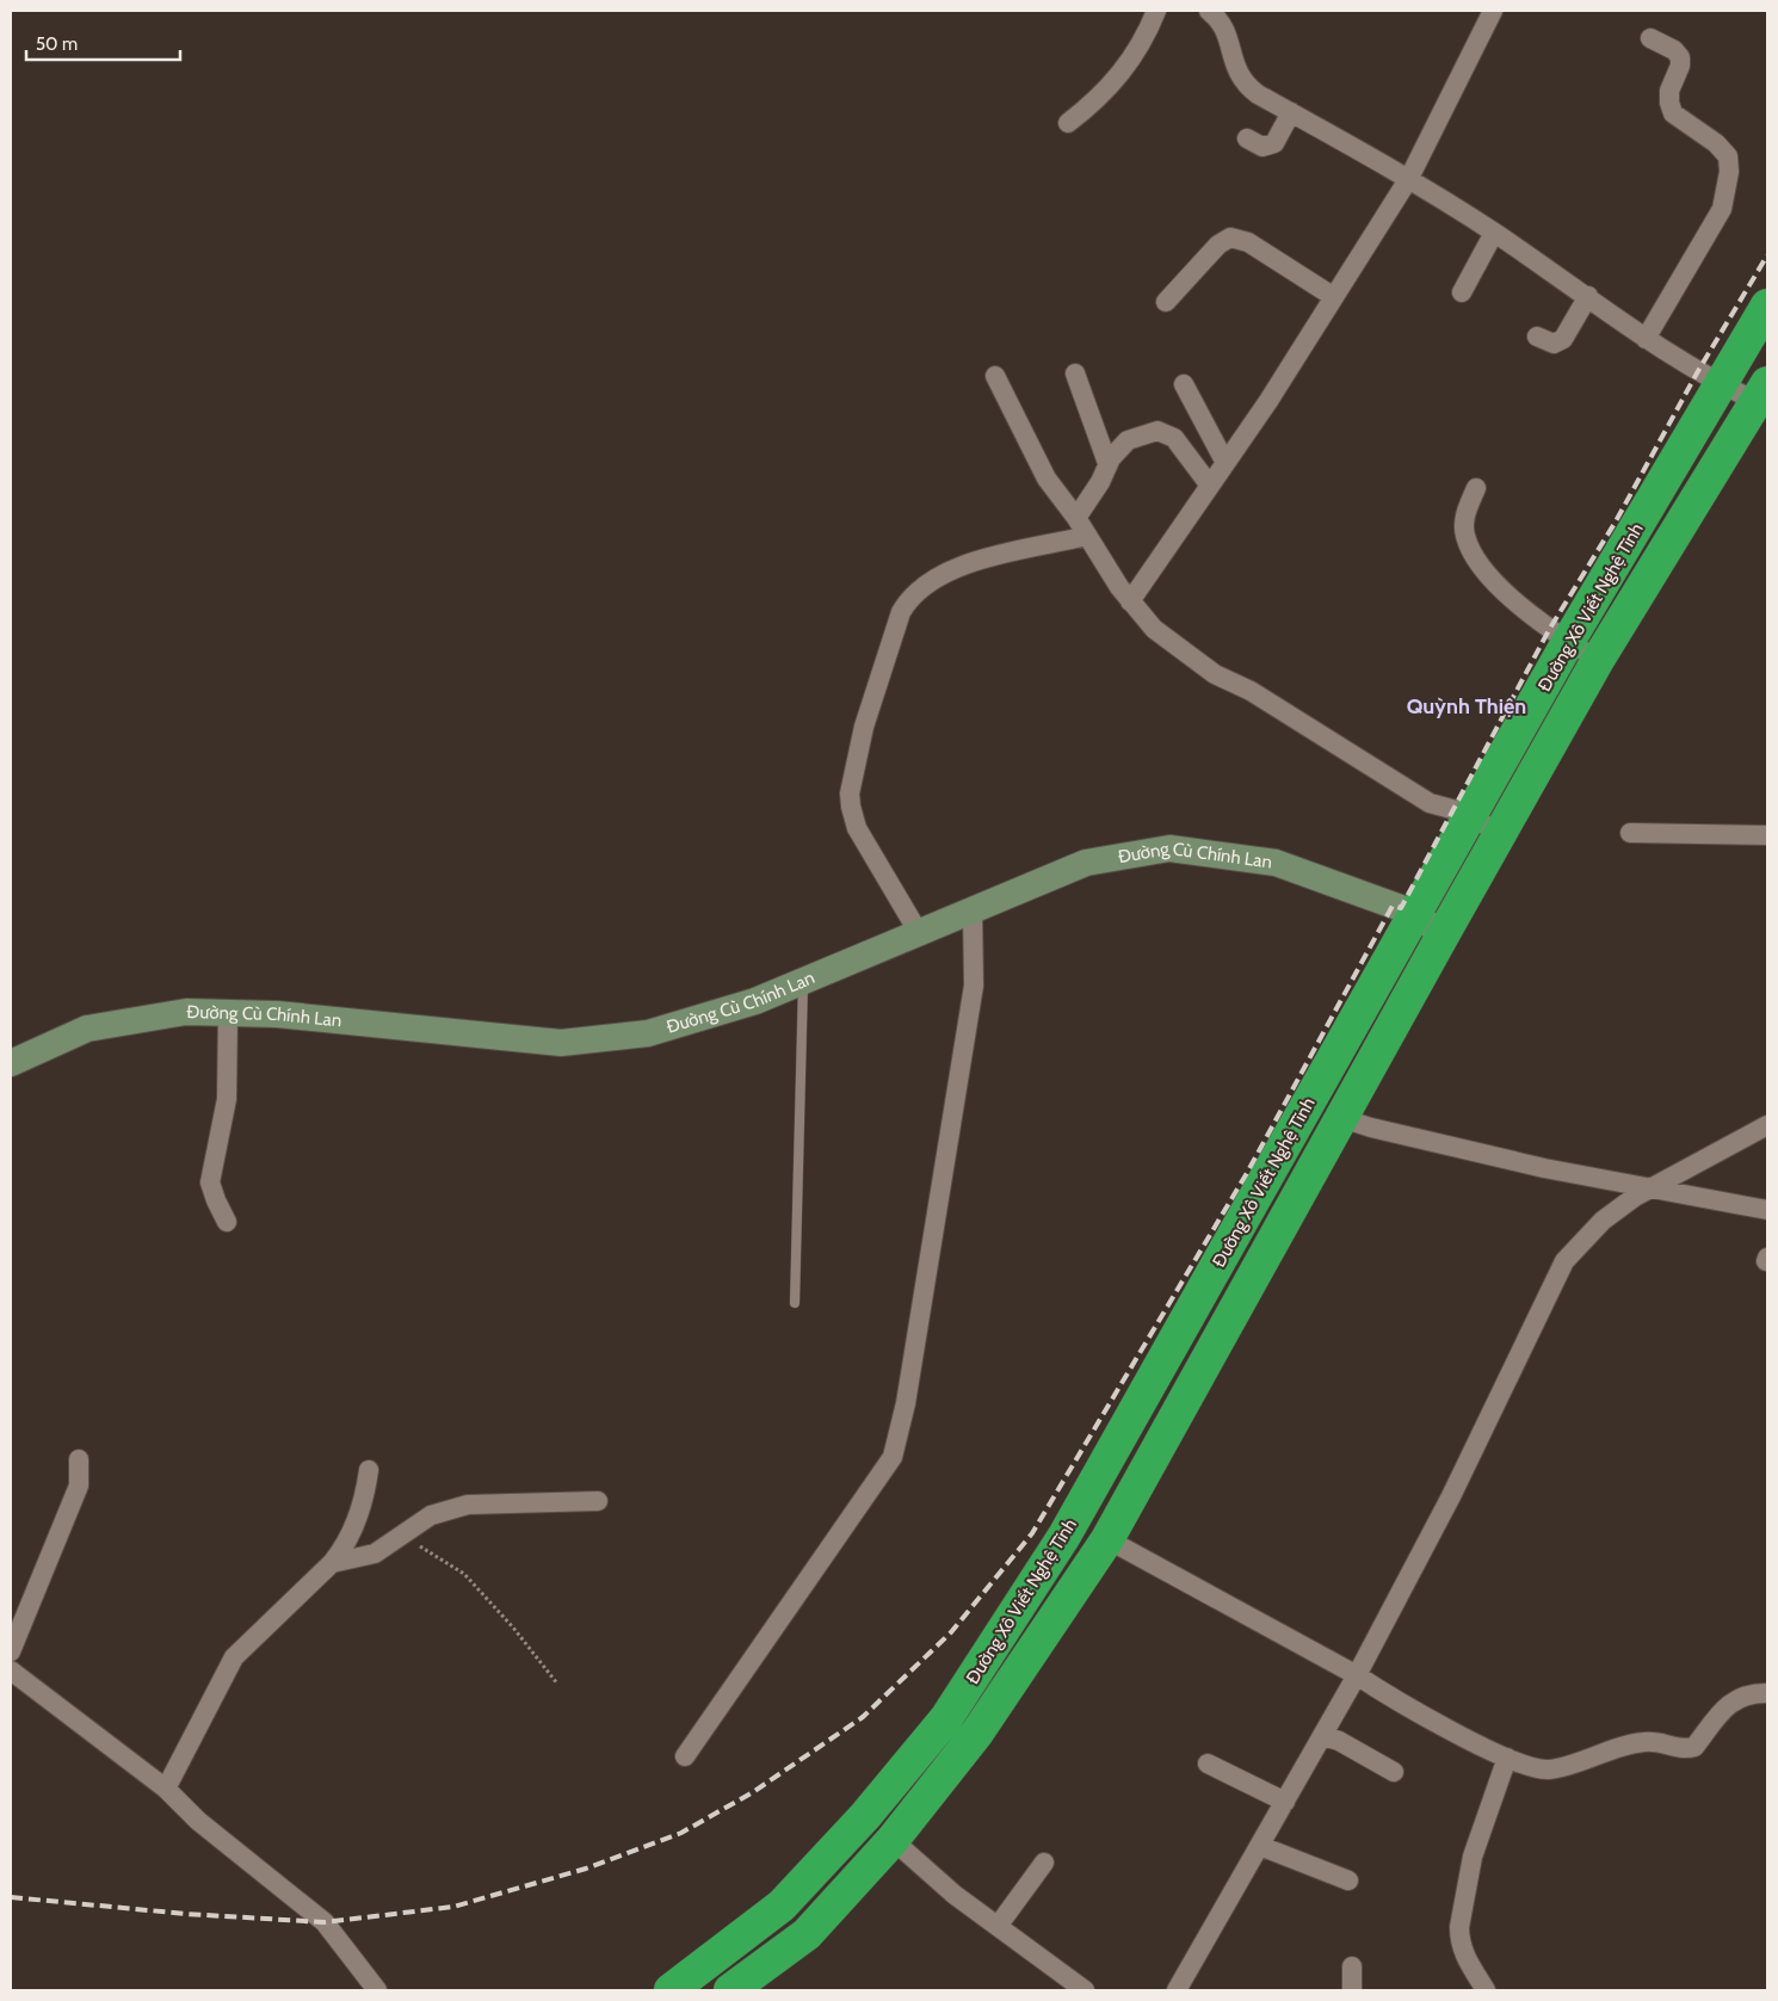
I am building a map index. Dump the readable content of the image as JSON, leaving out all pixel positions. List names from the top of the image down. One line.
{"streets":{"highway":["Đường Xô Viết Nghệ Tĩnh"],"street":["Đường Cù Chính Lan"]},"crossings":[["Đường Xô Viết Nghệ Tĩnh","Đường Cù Chính Lan"]],"districts":["Quỳnh Thiện"],"scale_bar":"50 m"}
